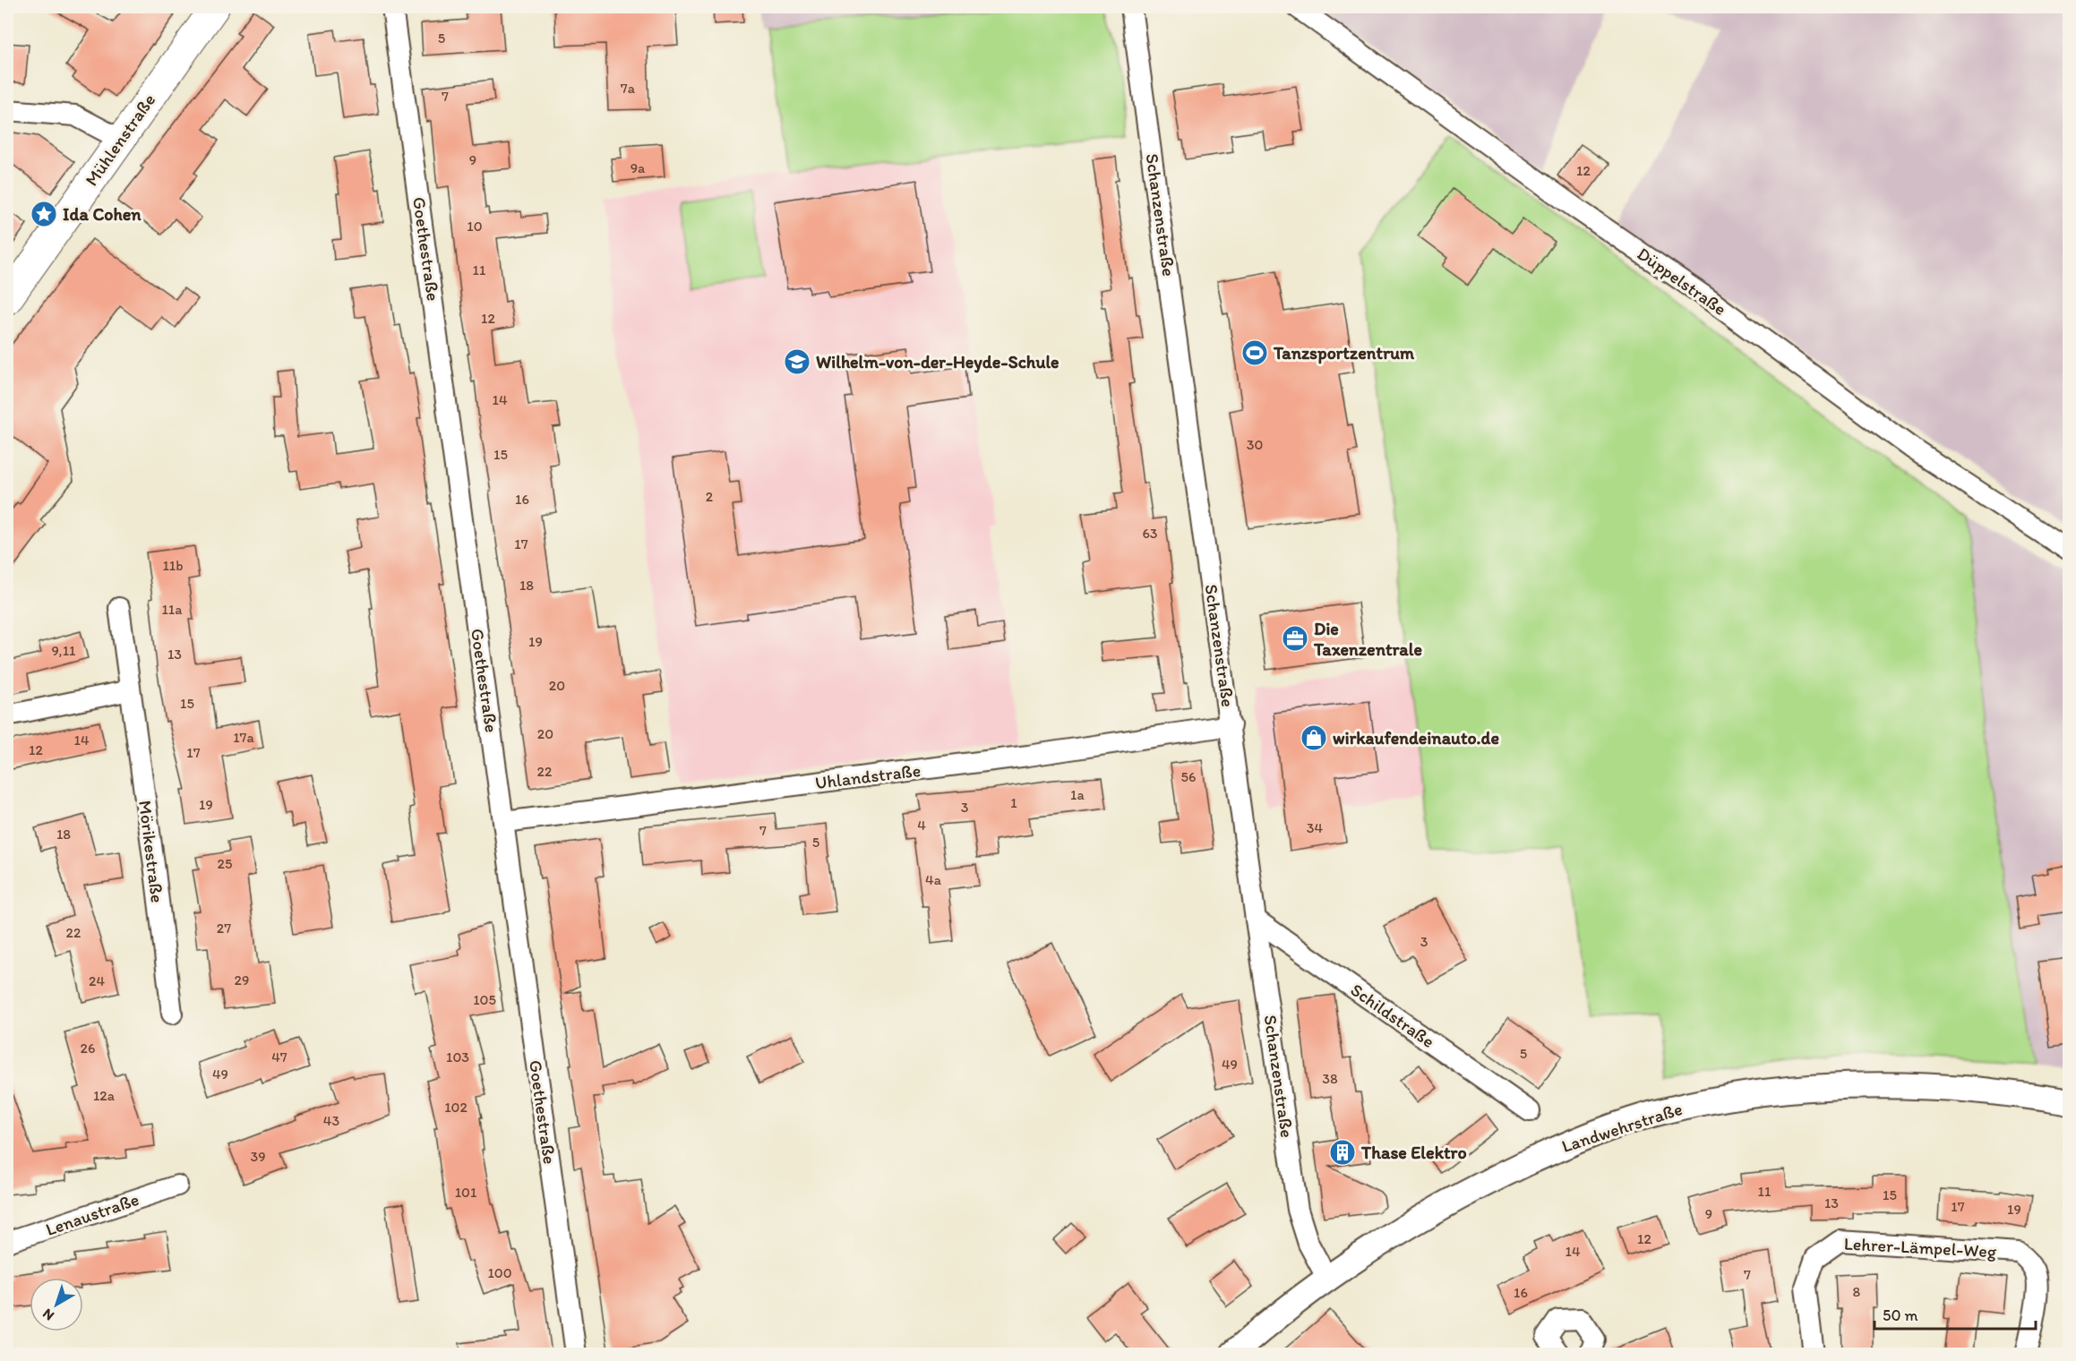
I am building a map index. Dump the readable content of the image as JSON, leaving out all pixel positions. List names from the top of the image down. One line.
{"streets":{"main road":["Mühlenstraße"],"street":["Schanzenstraße","Goethestraße","Düppelstraße","Uhlandstraße","Mörikestraße","Schildstraße","Landwehrstraße","Lenaustraße","Lehrer-Lämpel-Weg"]},"crossings":[["Schanzenstraße","Uhlandstraße"],["Schanzenstraße","Schildstraße"],["Schanzenstraße","Landwehrstraße"],["Goethestraße","Uhlandstraße"]],"places":{"place":["Ida Cohen"],"sports":["Tanzsportzentrum"],"school or university":["Wilhelm-von-der-Heyde-Schule"],"office":["Die Taxenzentrale"],"shop":["wirkaufendeinauto.de"],"building":["Thase Elektro"]},"house_numbers":["5","7a","7","9","9a","12","10","11","12","14","30","15","2","16","63","17","11b","18","11a","19","9,11","13","20","15","20","17a","14","12","17","22","56","1a","1","19","3","4","34","7","18","5","25","4a","27","22","3","29","24","105","26","5","47","103","49","49","38","12a","102","43","39","11","101","15","13","17","19","9","12","14","100","7","8","16"],"scale_bar":"50 m","north":"bottom left"}
